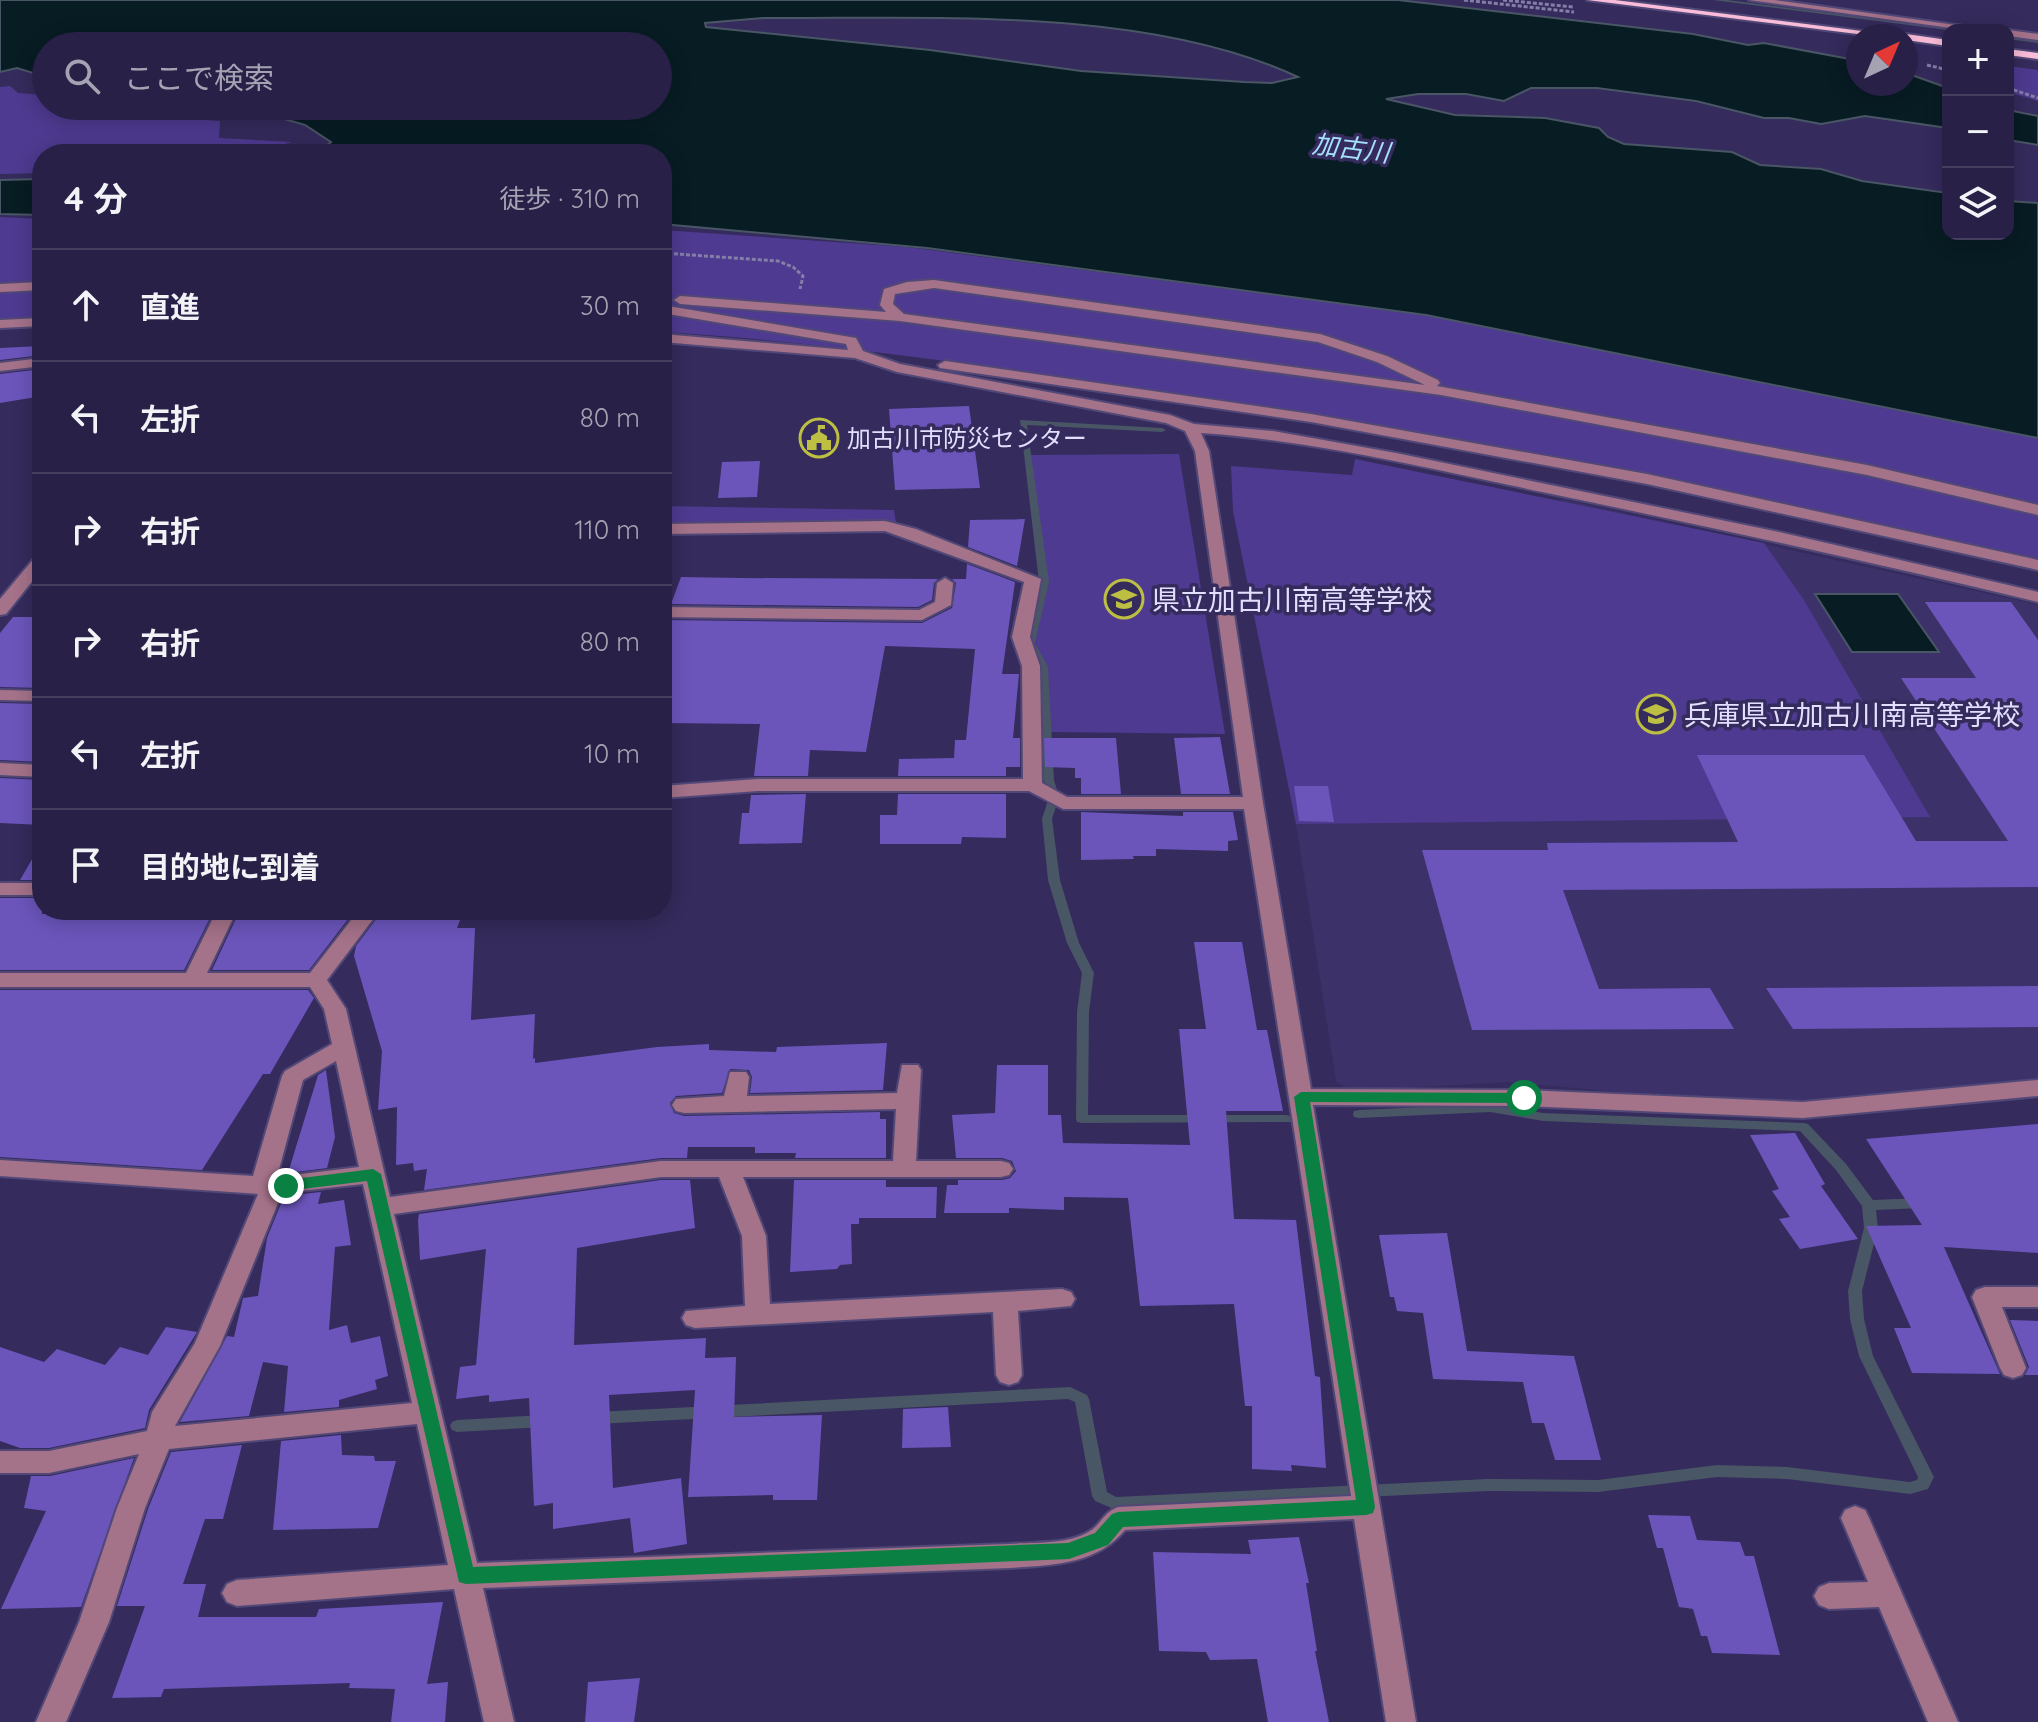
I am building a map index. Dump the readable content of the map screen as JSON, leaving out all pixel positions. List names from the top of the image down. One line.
{"water":["加古川"],"places":{"public building":["加古川市防災センター"],"school or university":["県立加古川南高等学校","兵庫県立加古川南高等学校"]},"north":"top right","page":{"map_buttons":["+","−"],"search":"ここで検索","heading":["4 分","徒歩 · 310 m"],"list":[["直進","30 m"],["左折","80 m"],["右折","110 m"],["右折","80 m"],["左折","10 m"],"目的地に到着"]}}
